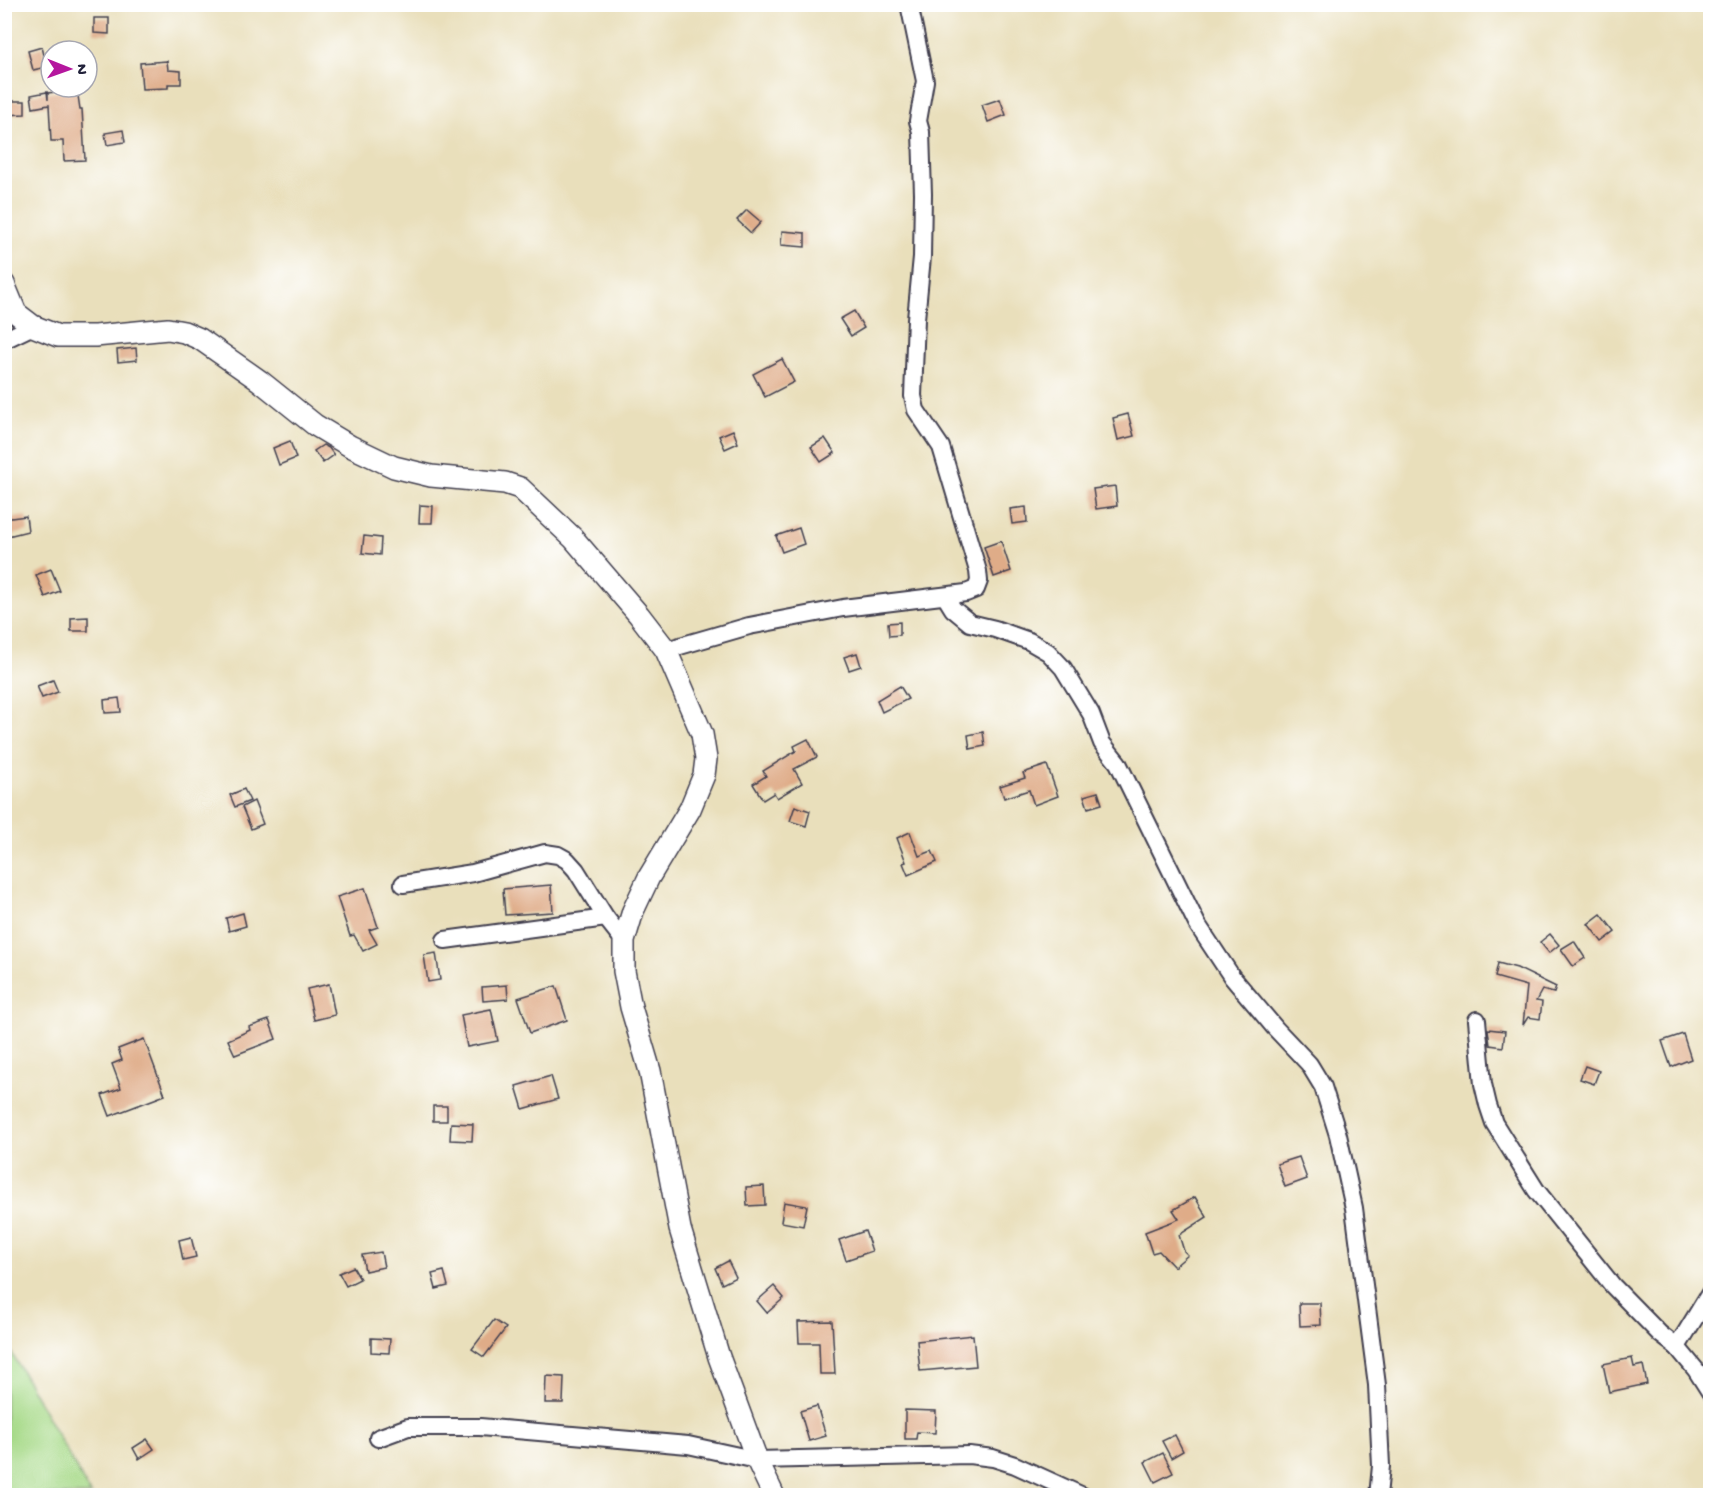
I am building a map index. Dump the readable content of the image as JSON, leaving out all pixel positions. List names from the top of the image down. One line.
{"north":"right"}
